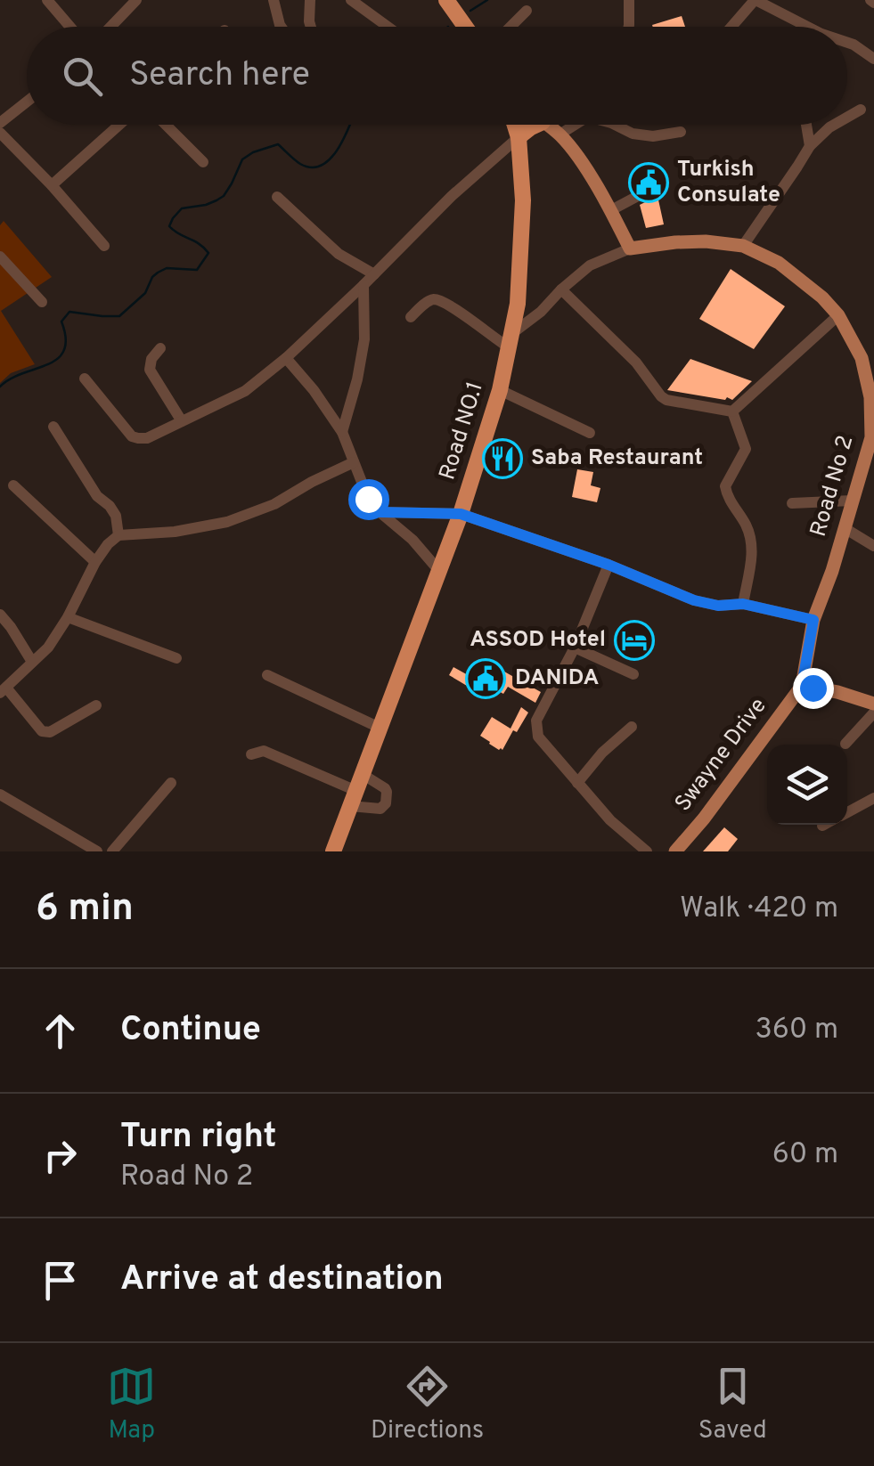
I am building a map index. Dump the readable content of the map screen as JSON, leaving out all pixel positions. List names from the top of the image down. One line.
{"streets":{"highway":["Road NO.1"],"main road":["Road No 2","Swayne Drive"]},"crossings":[["Road No 2","Swayne Drive"]],"places":{"public building":["Turkish Consulate","DANIDA"],"restaurant":["Saba Restaurant"],"hotel":["ASSOD Hotel"]},"page":{"search":"Search here","heading":["6 min","Walk · 420 m"],"list":[["Continue","360 m"],["Turn right","Road No 2","60 m"],"Arrive at destination"],"nav":["Map","Directions","Saved"]}}
